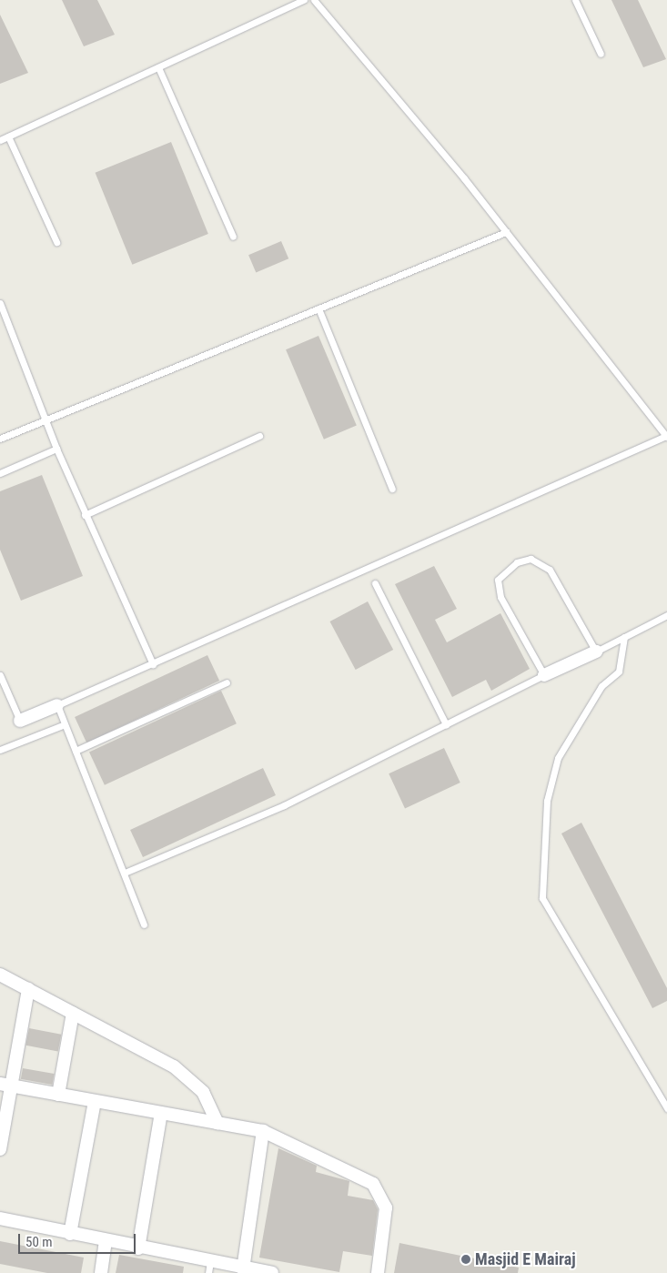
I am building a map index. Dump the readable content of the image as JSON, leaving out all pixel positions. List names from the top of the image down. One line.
{"places":["Masjid E Mairaj"],"scale_bar":"50 m"}
